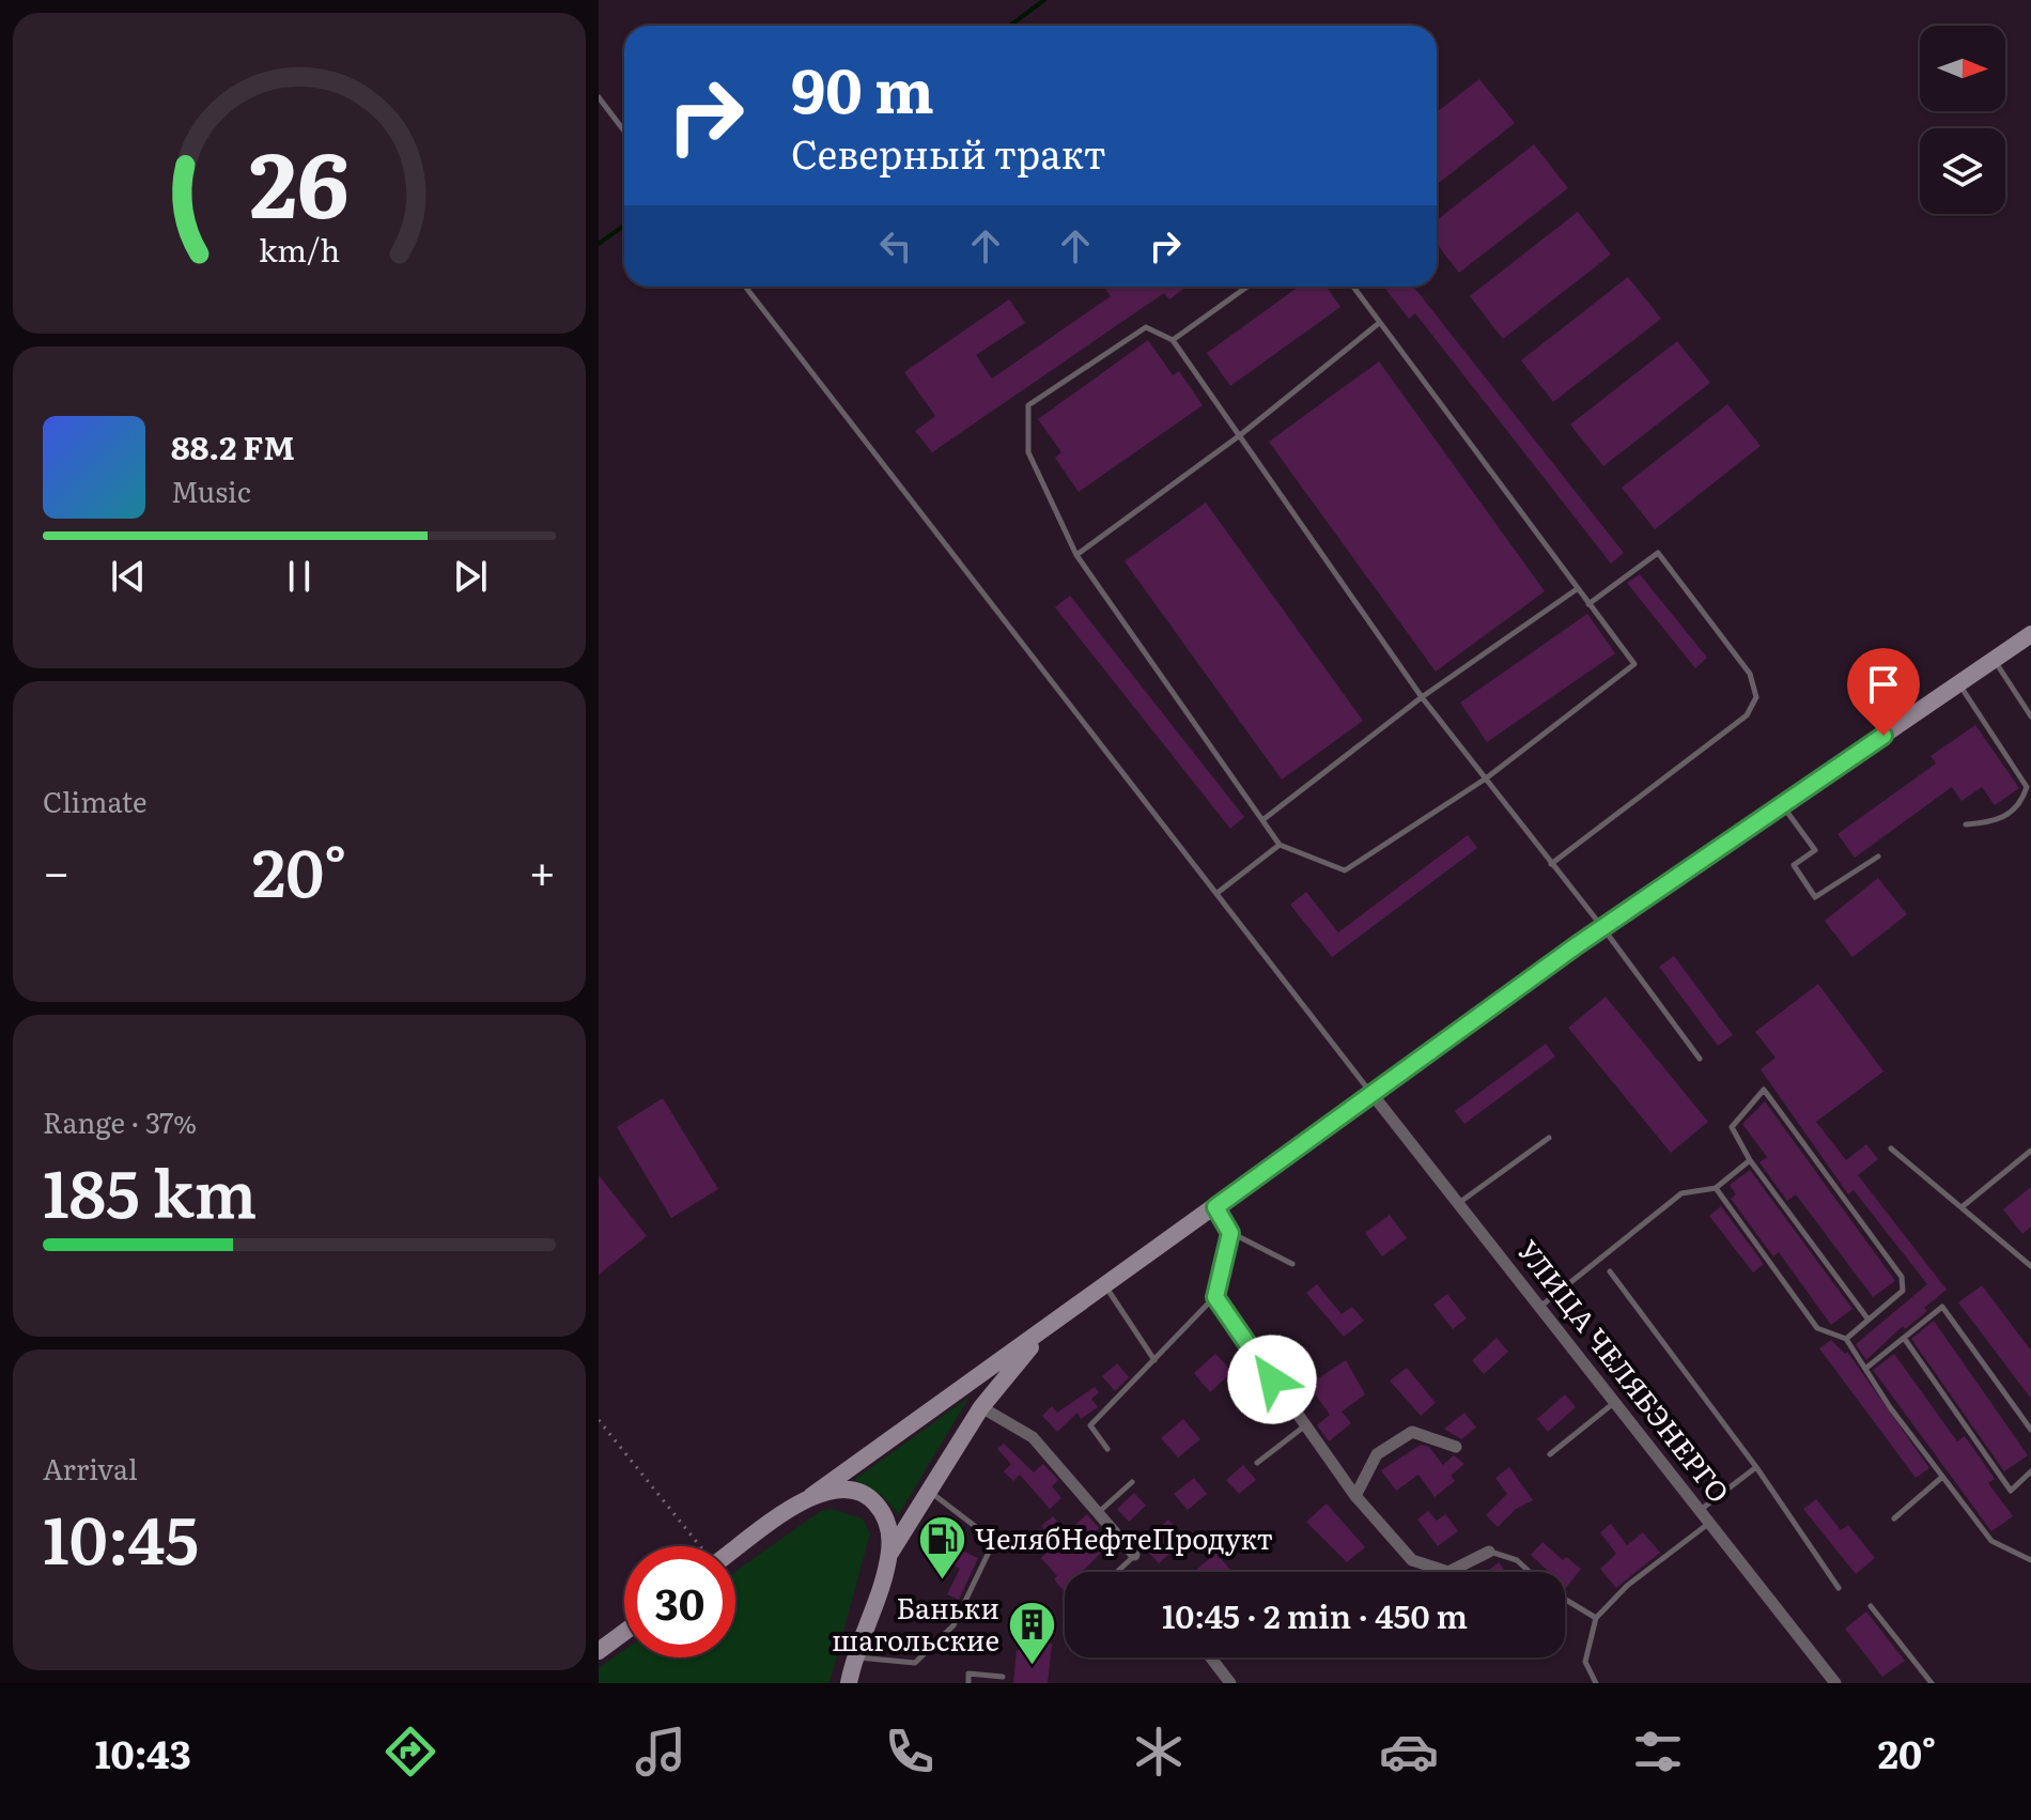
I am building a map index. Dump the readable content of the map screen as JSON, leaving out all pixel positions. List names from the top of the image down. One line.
{"streets":{"street":["УЛИЦА ЧЕЛЯБЭНЕРГО"]},"places":{"fuel station":["ЧелябНефтеПродукт"],"building":["Баньки шагольские"]},"north":"right","page":{"turn":["90 m","Северный тракт"],"song":["88.2 FM","Music"],"tile":["Climate",["Range · 37%","185 km"],["Arrival","10:45"]],"heat":["−","20°","+"],"limit":"30","trip":"10:45 · 2 min · 450 m","tabs":["10:43","20°"],"gauge":["26","km/h"]}}
